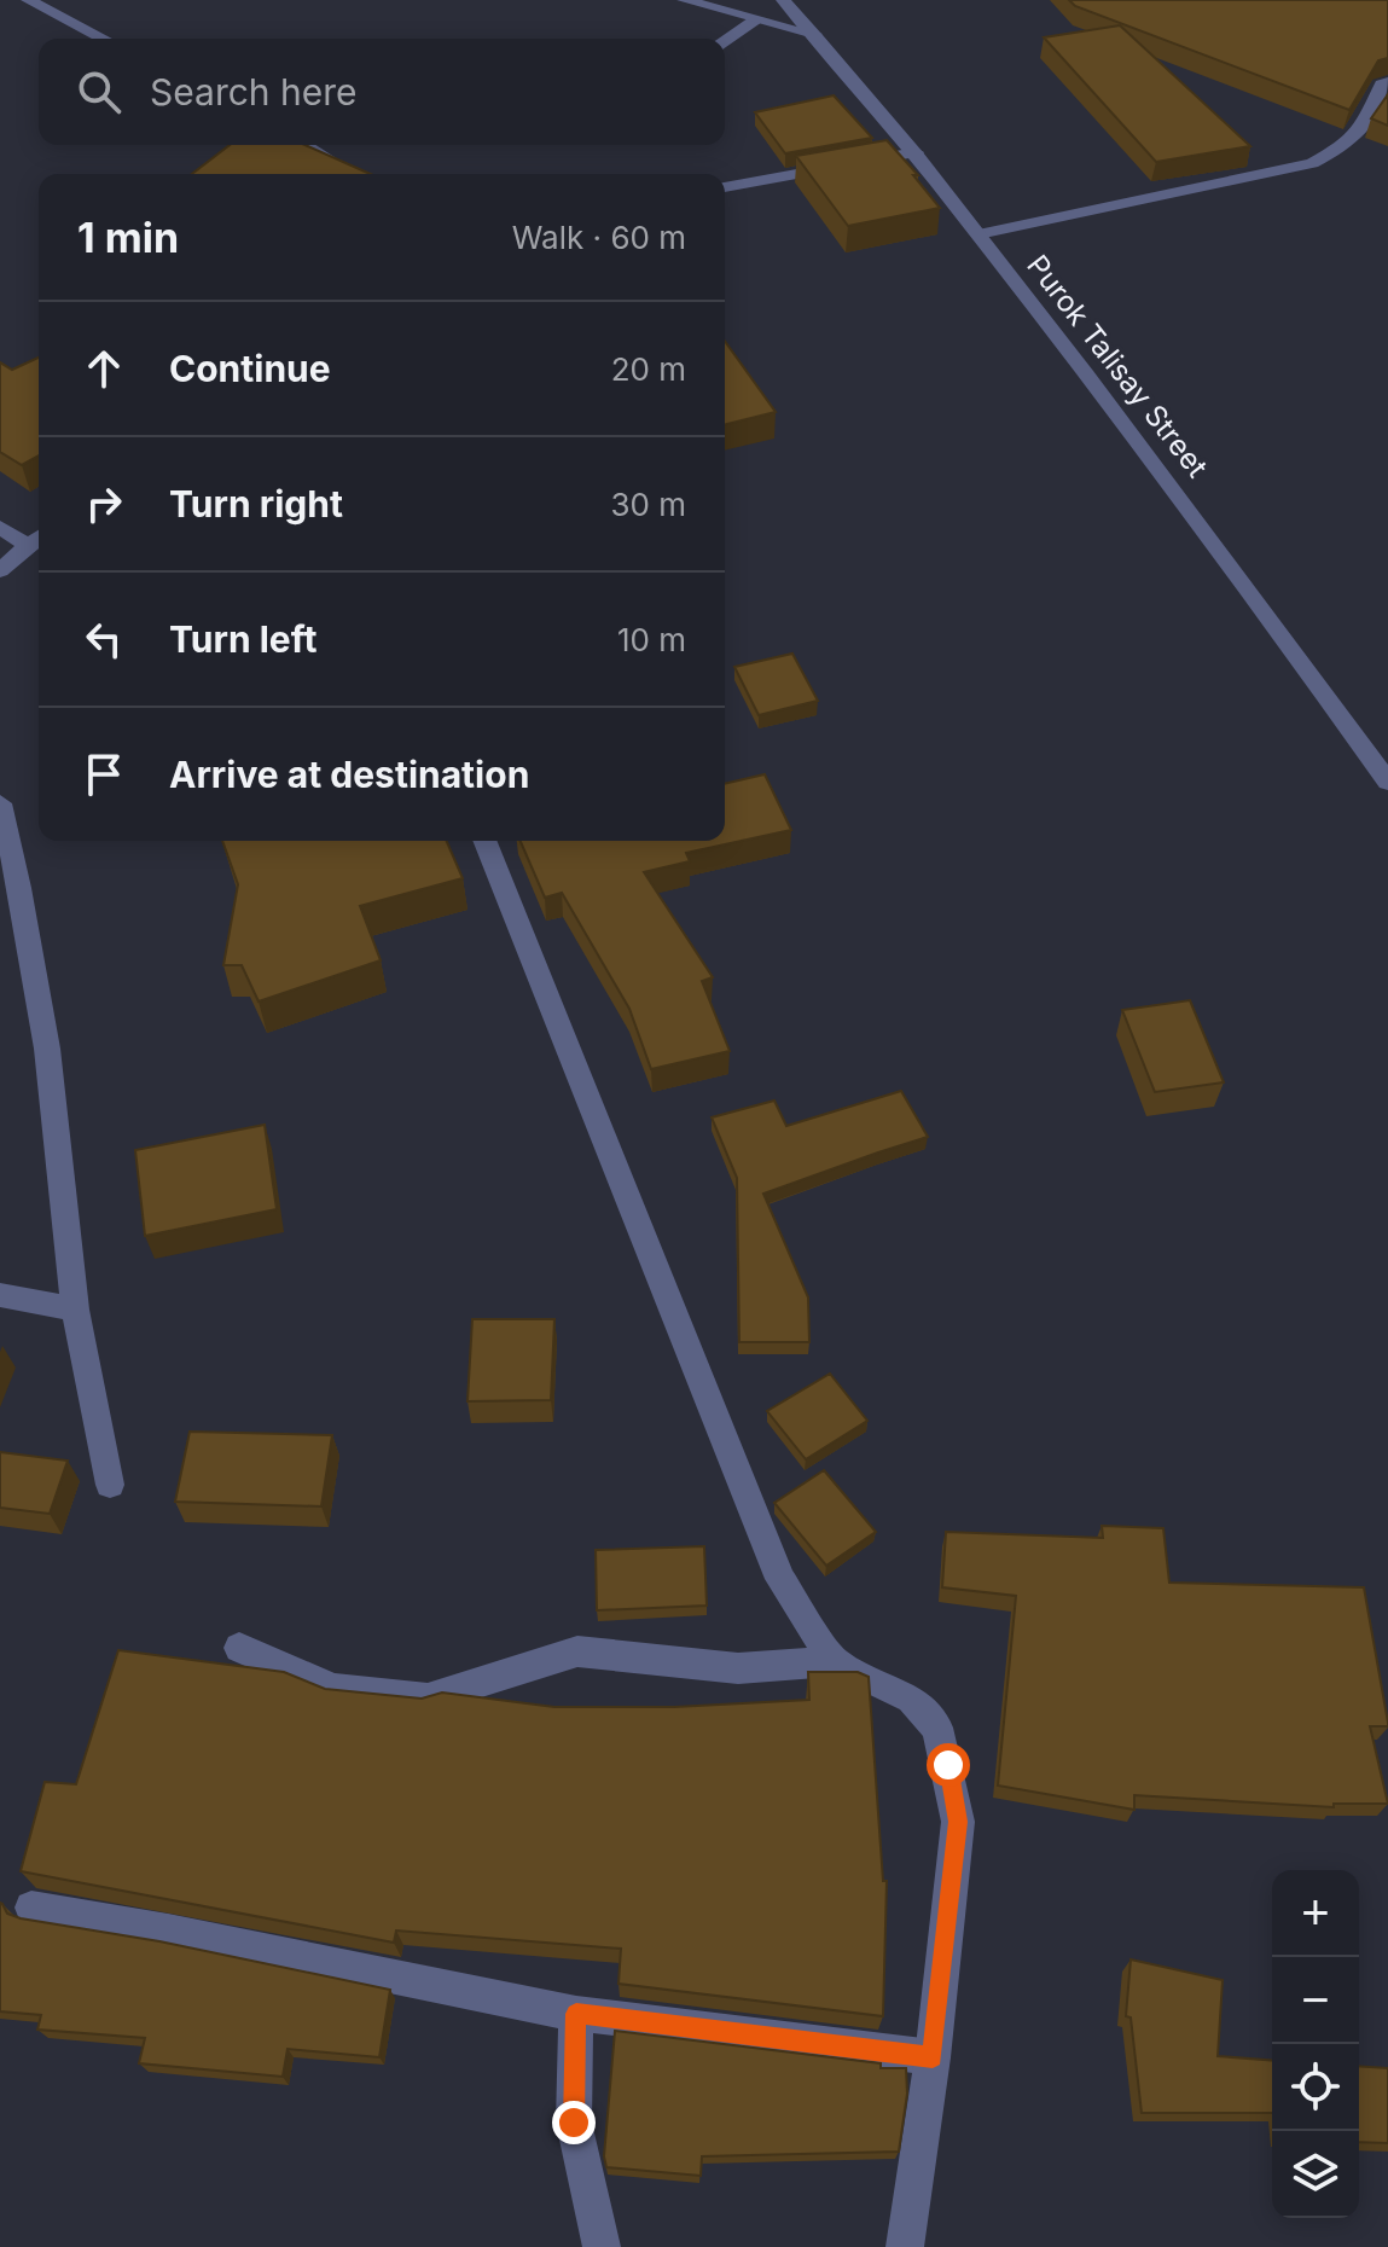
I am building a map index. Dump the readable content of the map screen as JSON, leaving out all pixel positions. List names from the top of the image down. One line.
{"streets":{"street":["Purok Talisay Street"]},"page":{"search":"Search here","heading":["1 min","Walk · 60 m"],"list":[["Continue","20 m"],["Turn right","30 m"],["Turn left","10 m"],"Arrive at destination"],"map_buttons":["+","−"]}}
